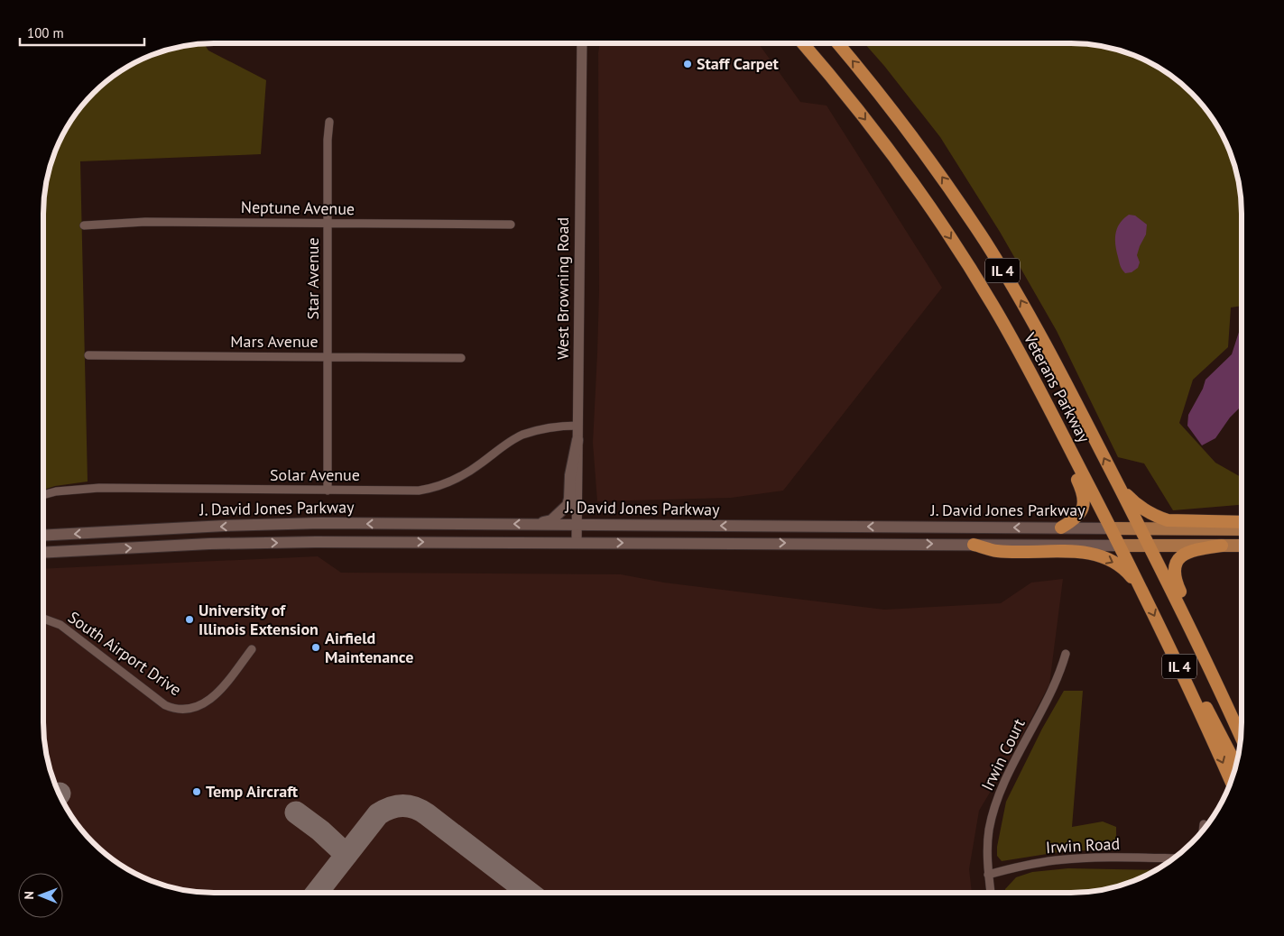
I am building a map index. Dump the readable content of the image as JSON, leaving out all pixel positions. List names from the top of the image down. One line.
{"streets":{"highway":["IL 4","Veterans Parkway"],"main road":["J. David Jones Parkway"],"street":["Neptune Avenue","Star Avenue","West Browning Road","Mars Avenue","Solar Avenue","South Airport Drive","Irwin Court","Irwin Road"]},"crossings":[["Neptune Avenue","Star Avenue"],["Star Avenue","Mars Avenue"],["Star Avenue","Solar Avenue"],["West Browning Road","Solar Avenue"],["West Browning Road","J. David Jones Parkway"],["Veterans Parkway","J. David Jones Parkway"],["Irwin Court","Irwin Road"]],"places":["Staff Carpet","University of Illinois Extension","Airfield Maintenance","Temp Aircraft"],"scale_bar":"100 m","north":"left"}
